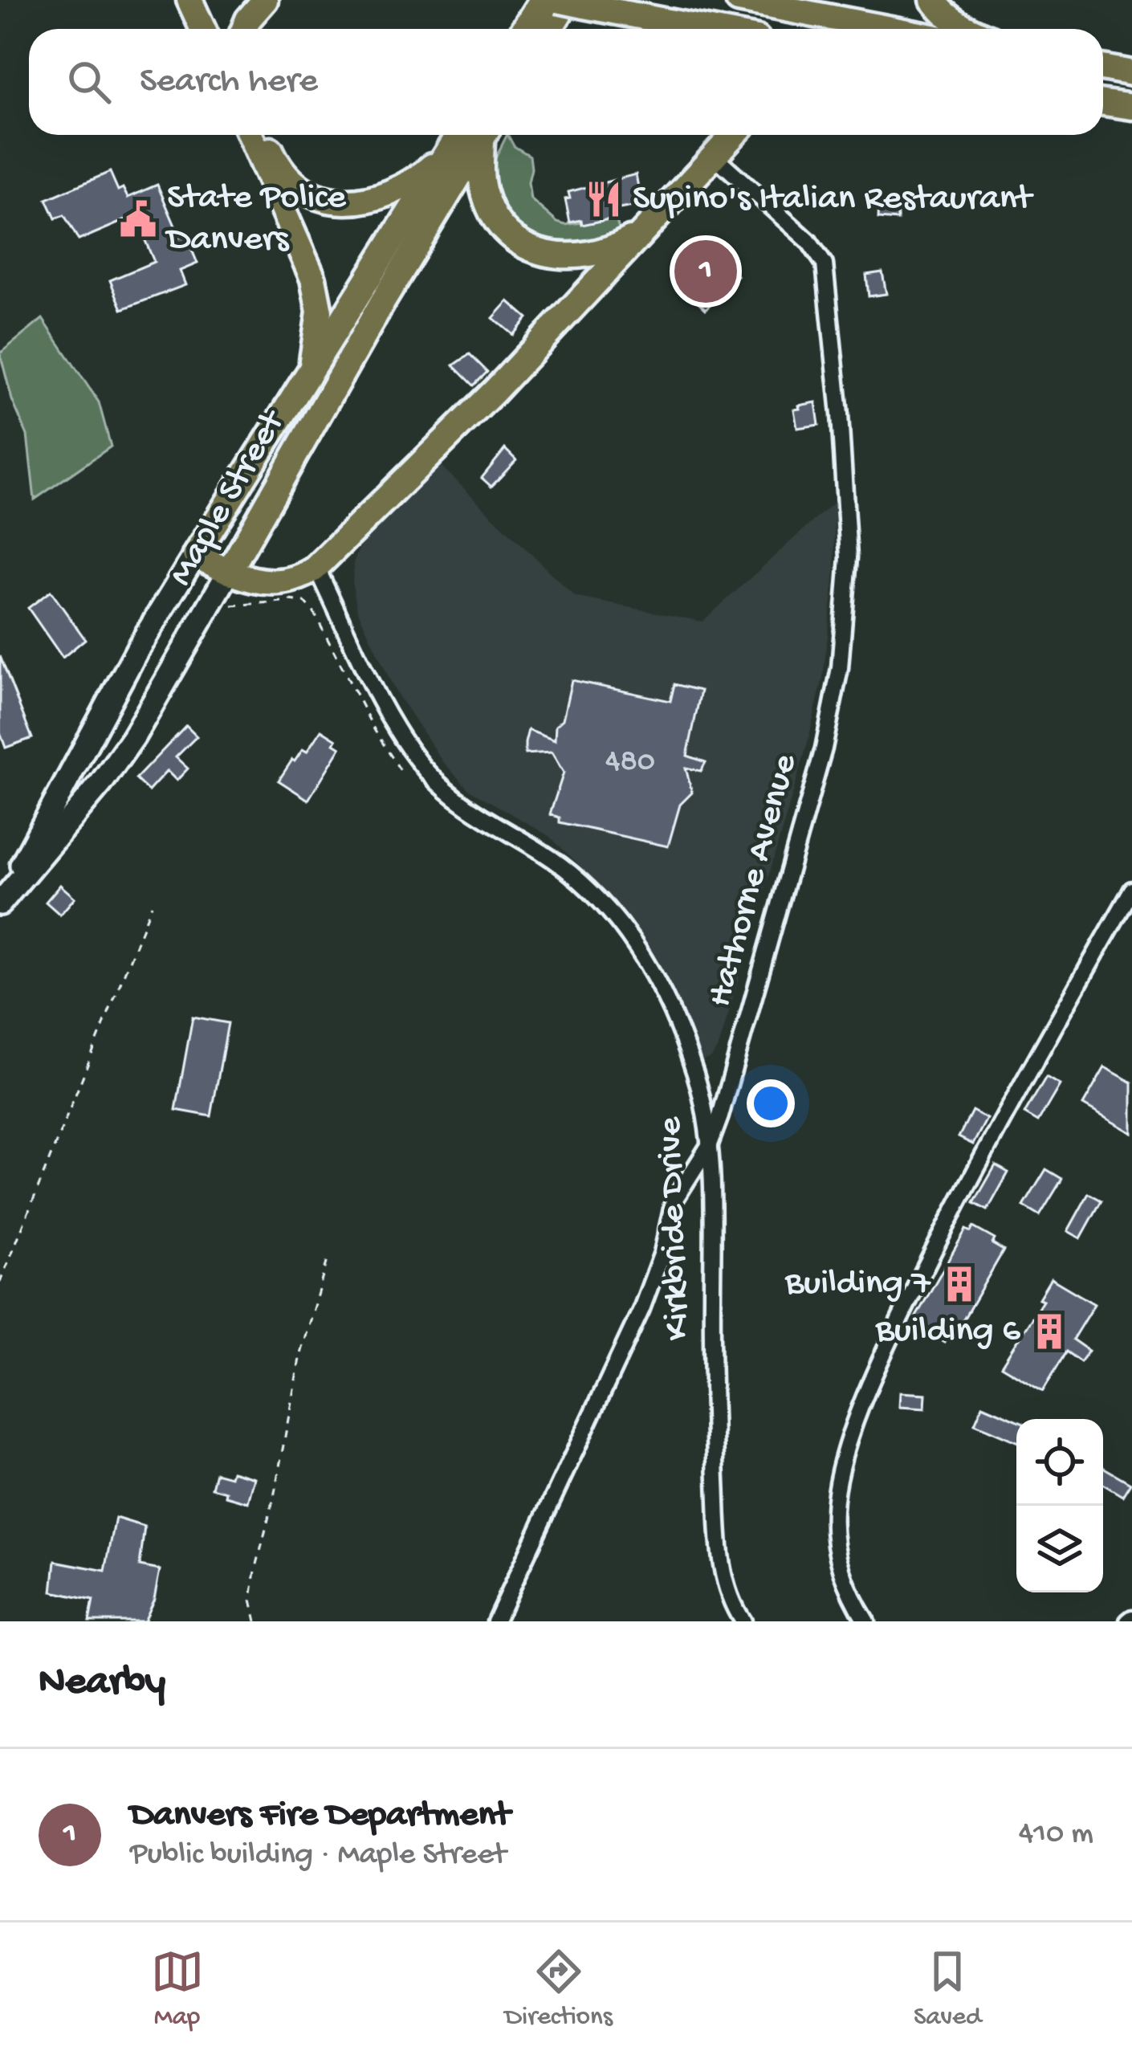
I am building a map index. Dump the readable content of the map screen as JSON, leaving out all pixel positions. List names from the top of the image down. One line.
{"streets":{"main road":["Maple Street"],"street":["Hathorne Avenue","Kirkbride Drive"]},"crossings":[["Hathorne Avenue","Kirkbride Drive"]],"places":{"restaurant":["Supino's Italian Restaurant"],"public building":["State Police Danvers"],"building":["Building 7","Building 6"]},"house_numbers":["480"],"page":{"search":"Search here","pins":"1","heading":"Nearby","list":[{"mark":"1","name":"Danvers Fire Department","note":"Public building · Maple Street","value":"410 m"}],"nav":["Map","Directions","Saved"]}}
